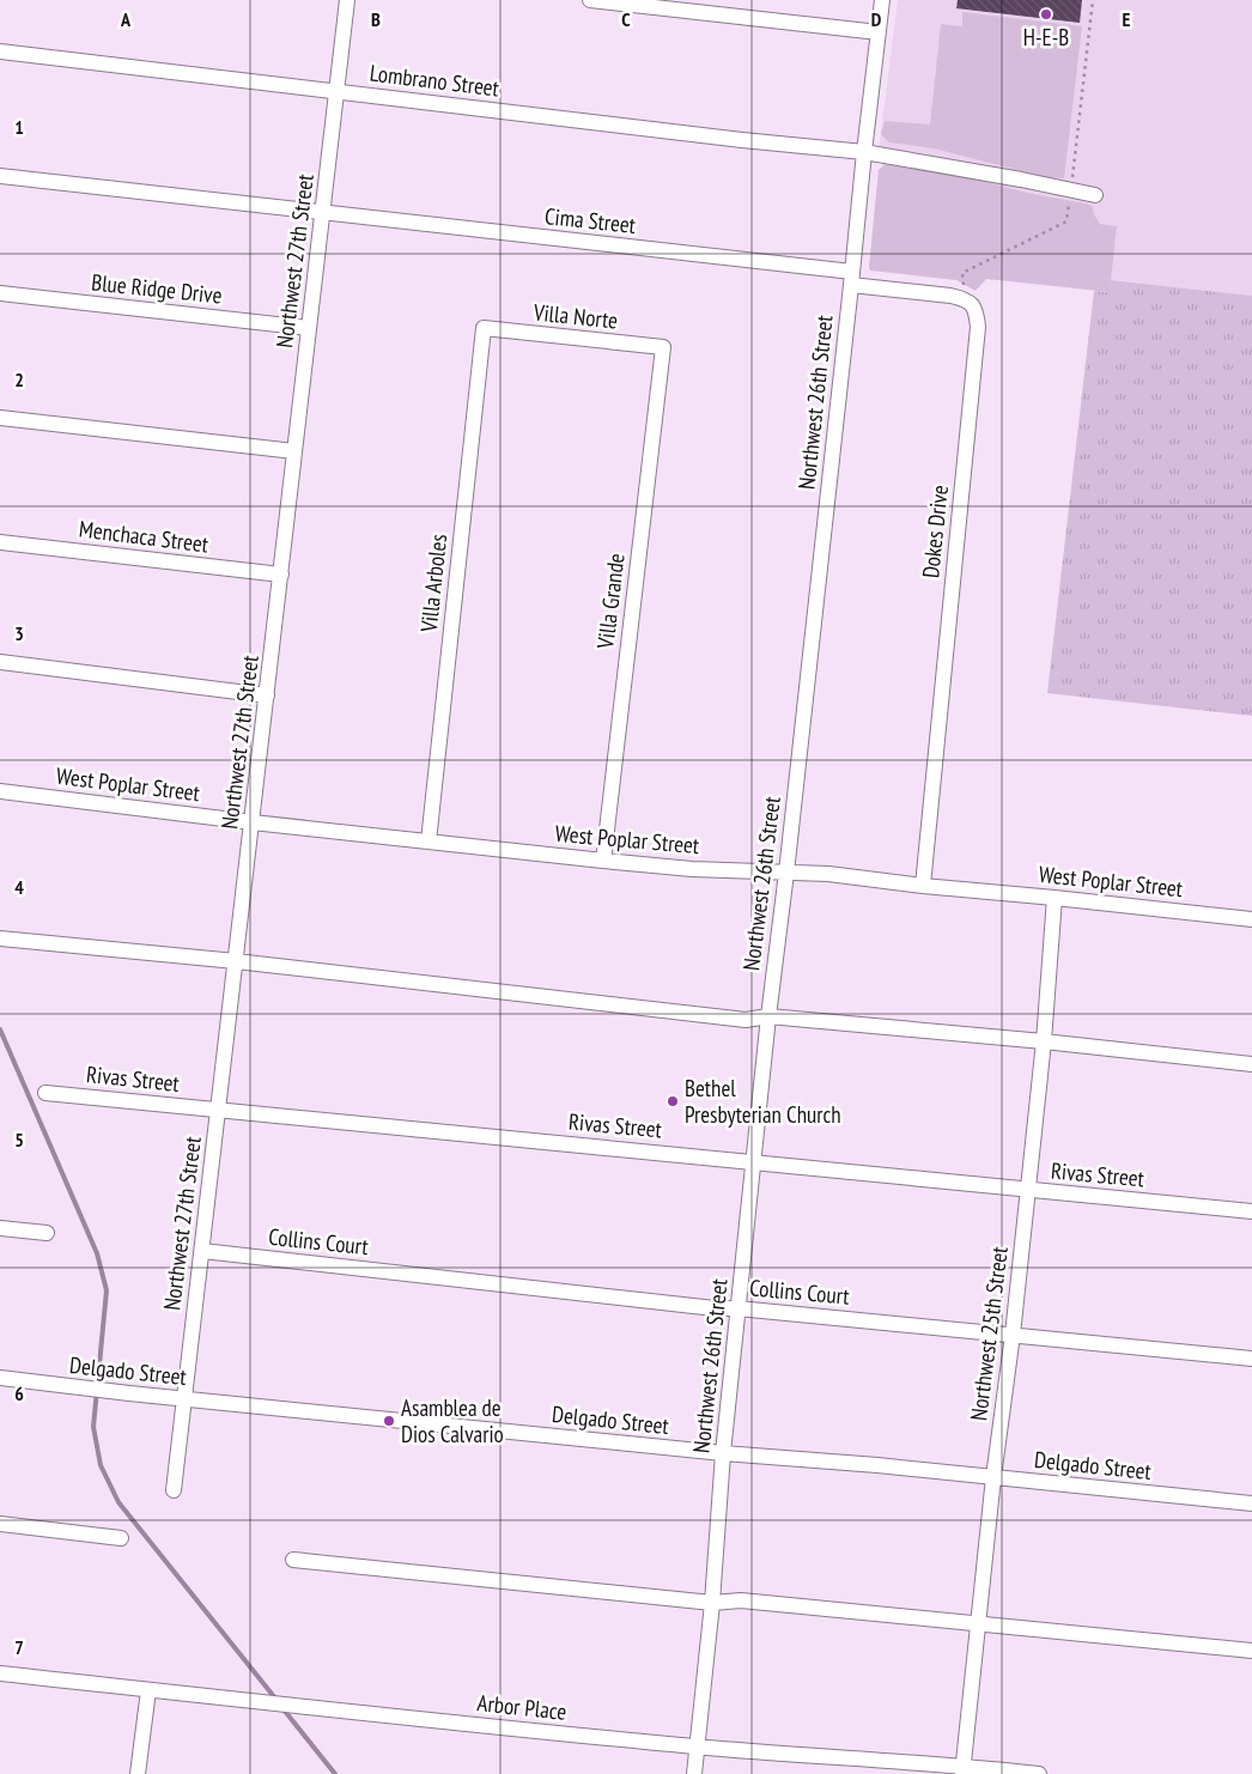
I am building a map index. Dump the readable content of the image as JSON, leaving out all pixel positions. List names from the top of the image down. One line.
{"streets":{"street":["Lombrano Street","Cima Street","Northwest 27th Street","Blue Ridge Drive","Villa Norte","Northwest 26th Street","Dokes Drive","Menchaca Street","Villa Arboles","Villa Grande","West Poplar Street","Rivas Street","Collins Court","Northwest 25th Street","Delgado Street","Arbor Place"]},"crossings":[["Lombrano Street","Northwest 27th Street"],["Lombrano Street","Northwest 26th Street"],["Cima Street","Northwest 27th Street"],["Cima Street","Northwest 26th Street"],["Northwest 27th Street","Blue Ridge Drive"],["Northwest 27th Street","Menchaca Street"],["Northwest 27th Street","West Poplar Street"],["Northwest 27th Street","Rivas Street"],["Northwest 27th Street","Collins Court"],["Northwest 27th Street","Delgado Street"],["Villa Norte","Villa Arboles"],["Villa Norte","Villa Grande"],["Northwest 26th Street","West Poplar Street"],["Northwest 26th Street","Rivas Street"],["Northwest 26th Street","Collins Court"],["Northwest 26th Street","Delgado Street"],["Northwest 26th Street","Arbor Place"],["Dokes Drive","West Poplar Street"],["Villa Arboles","West Poplar Street"],["Villa Grande","West Poplar Street"],["West Poplar Street","Northwest 25th Street"],["Rivas Street","Northwest 25th Street"],["Collins Court","Northwest 25th Street"],["Northwest 25th Street","Delgado Street"],["Northwest 25th Street","Arbor Place"]],"places":["H-E-B","Bethel Presbyterian Church","Asamblea de Dios Calvario"],"grid":{"columns":["A","B","C","D","E"],"rows":["1","2","3","4","5","6","7"]}}
